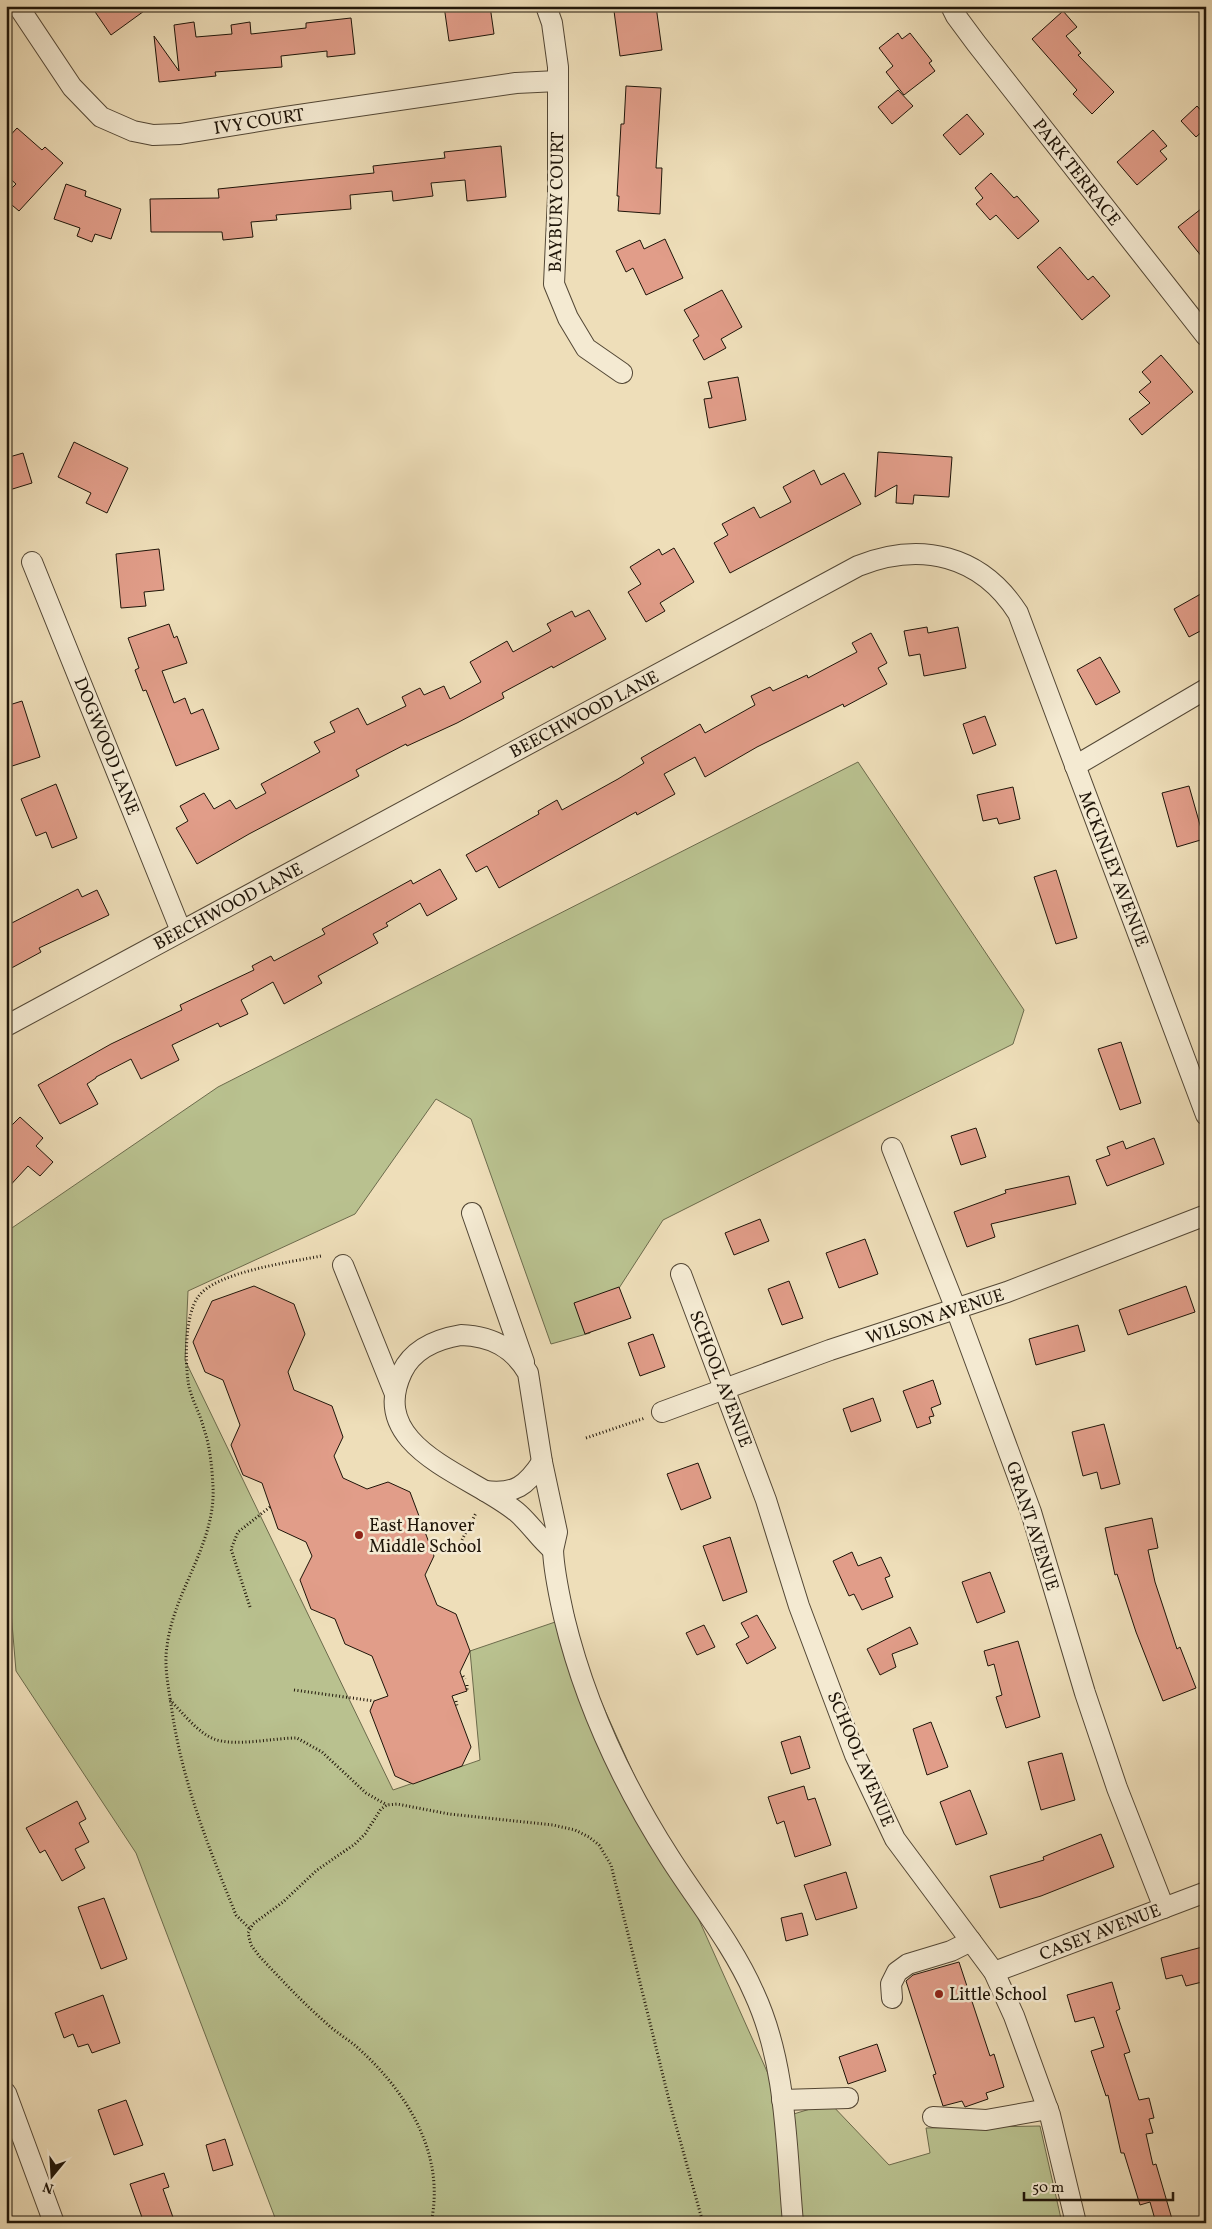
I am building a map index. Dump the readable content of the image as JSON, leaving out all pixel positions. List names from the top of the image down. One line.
{"streets":{"street":["IVY COURT","PARK TERRACE","BAYBURY COURT","BEECHWOOD LANE","DOGWOOD LANE","MCKINLEY AVENUE","WILSON AVENUE","SCHOOL AVENUE","GRANT AVENUE","CASEY AVENUE"]},"crossings":[["IVY COURT","BAYBURY COURT"],["BEECHWOOD LANE","DOGWOOD LANE"],["BEECHWOOD LANE","MCKINLEY AVENUE"],["WILSON AVENUE","SCHOOL AVENUE"],["WILSON AVENUE","GRANT AVENUE"],["SCHOOL AVENUE","CASEY AVENUE"],["GRANT AVENUE","CASEY AVENUE"]],"places":["East Hanover Middle School","Little School"],"scale_bar":"50 m","north":"bottom"}
